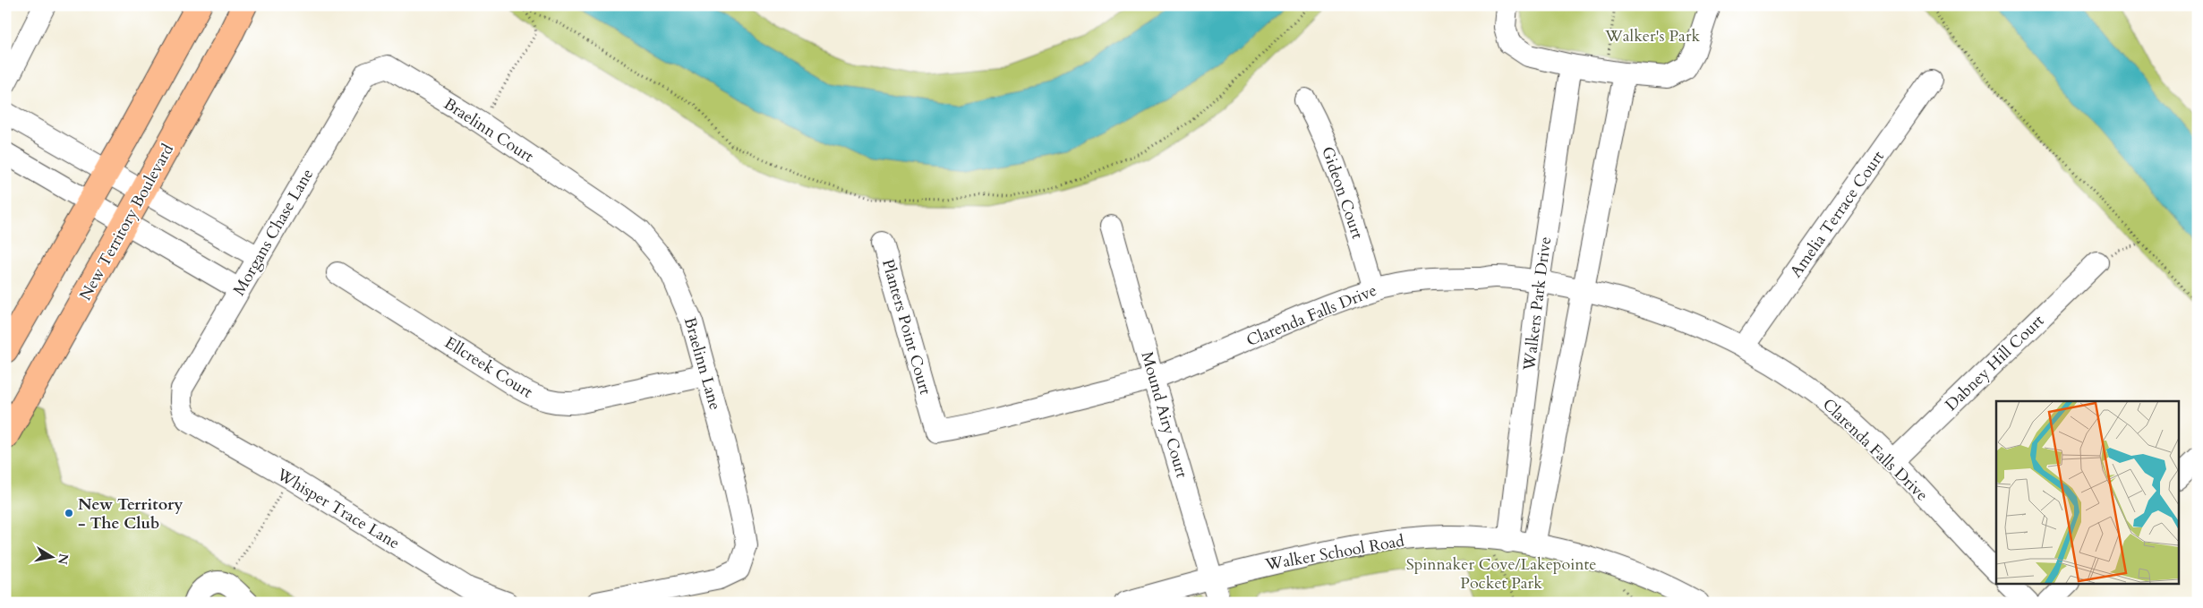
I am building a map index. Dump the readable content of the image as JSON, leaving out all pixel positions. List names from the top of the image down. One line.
{"streets":{"main road":["New Territory Boulevard"],"street":["Braelinn Court","Gideon Court","Amelia Terrace Court","Morgans Chase Lane","Walkers Park Drive","Clarenda Falls Drive","Planters Point Court","Dabney Hill Court","Braelinn Lane","Ellcreek Court","Mound Airy Court","Whisper Trace Lane","Walker School Road"]},"crossings":[["Braelinn Court","Morgans Chase Lane"],["Braelinn Court","Braelinn Lane"],["Gideon Court","Clarenda Falls Drive"],["Amelia Terrace Court","Clarenda Falls Drive"],["Morgans Chase Lane","Whisper Trace Lane"],["Walkers Park Drive","Clarenda Falls Drive"],["Walkers Park Drive","Walker School Road"],["Clarenda Falls Drive","Planters Point Court"],["Clarenda Falls Drive","Dabney Hill Court"],["Clarenda Falls Drive","Mound Airy Court"],["Braelinn Lane","Ellcreek Court"],["Mound Airy Court","Walker School Road"]],"parks":["Walker's Park","Spinnaker Cove/Lakepointe Pocket Park"],"places":["New Territory - The Club"],"north":"right"}
